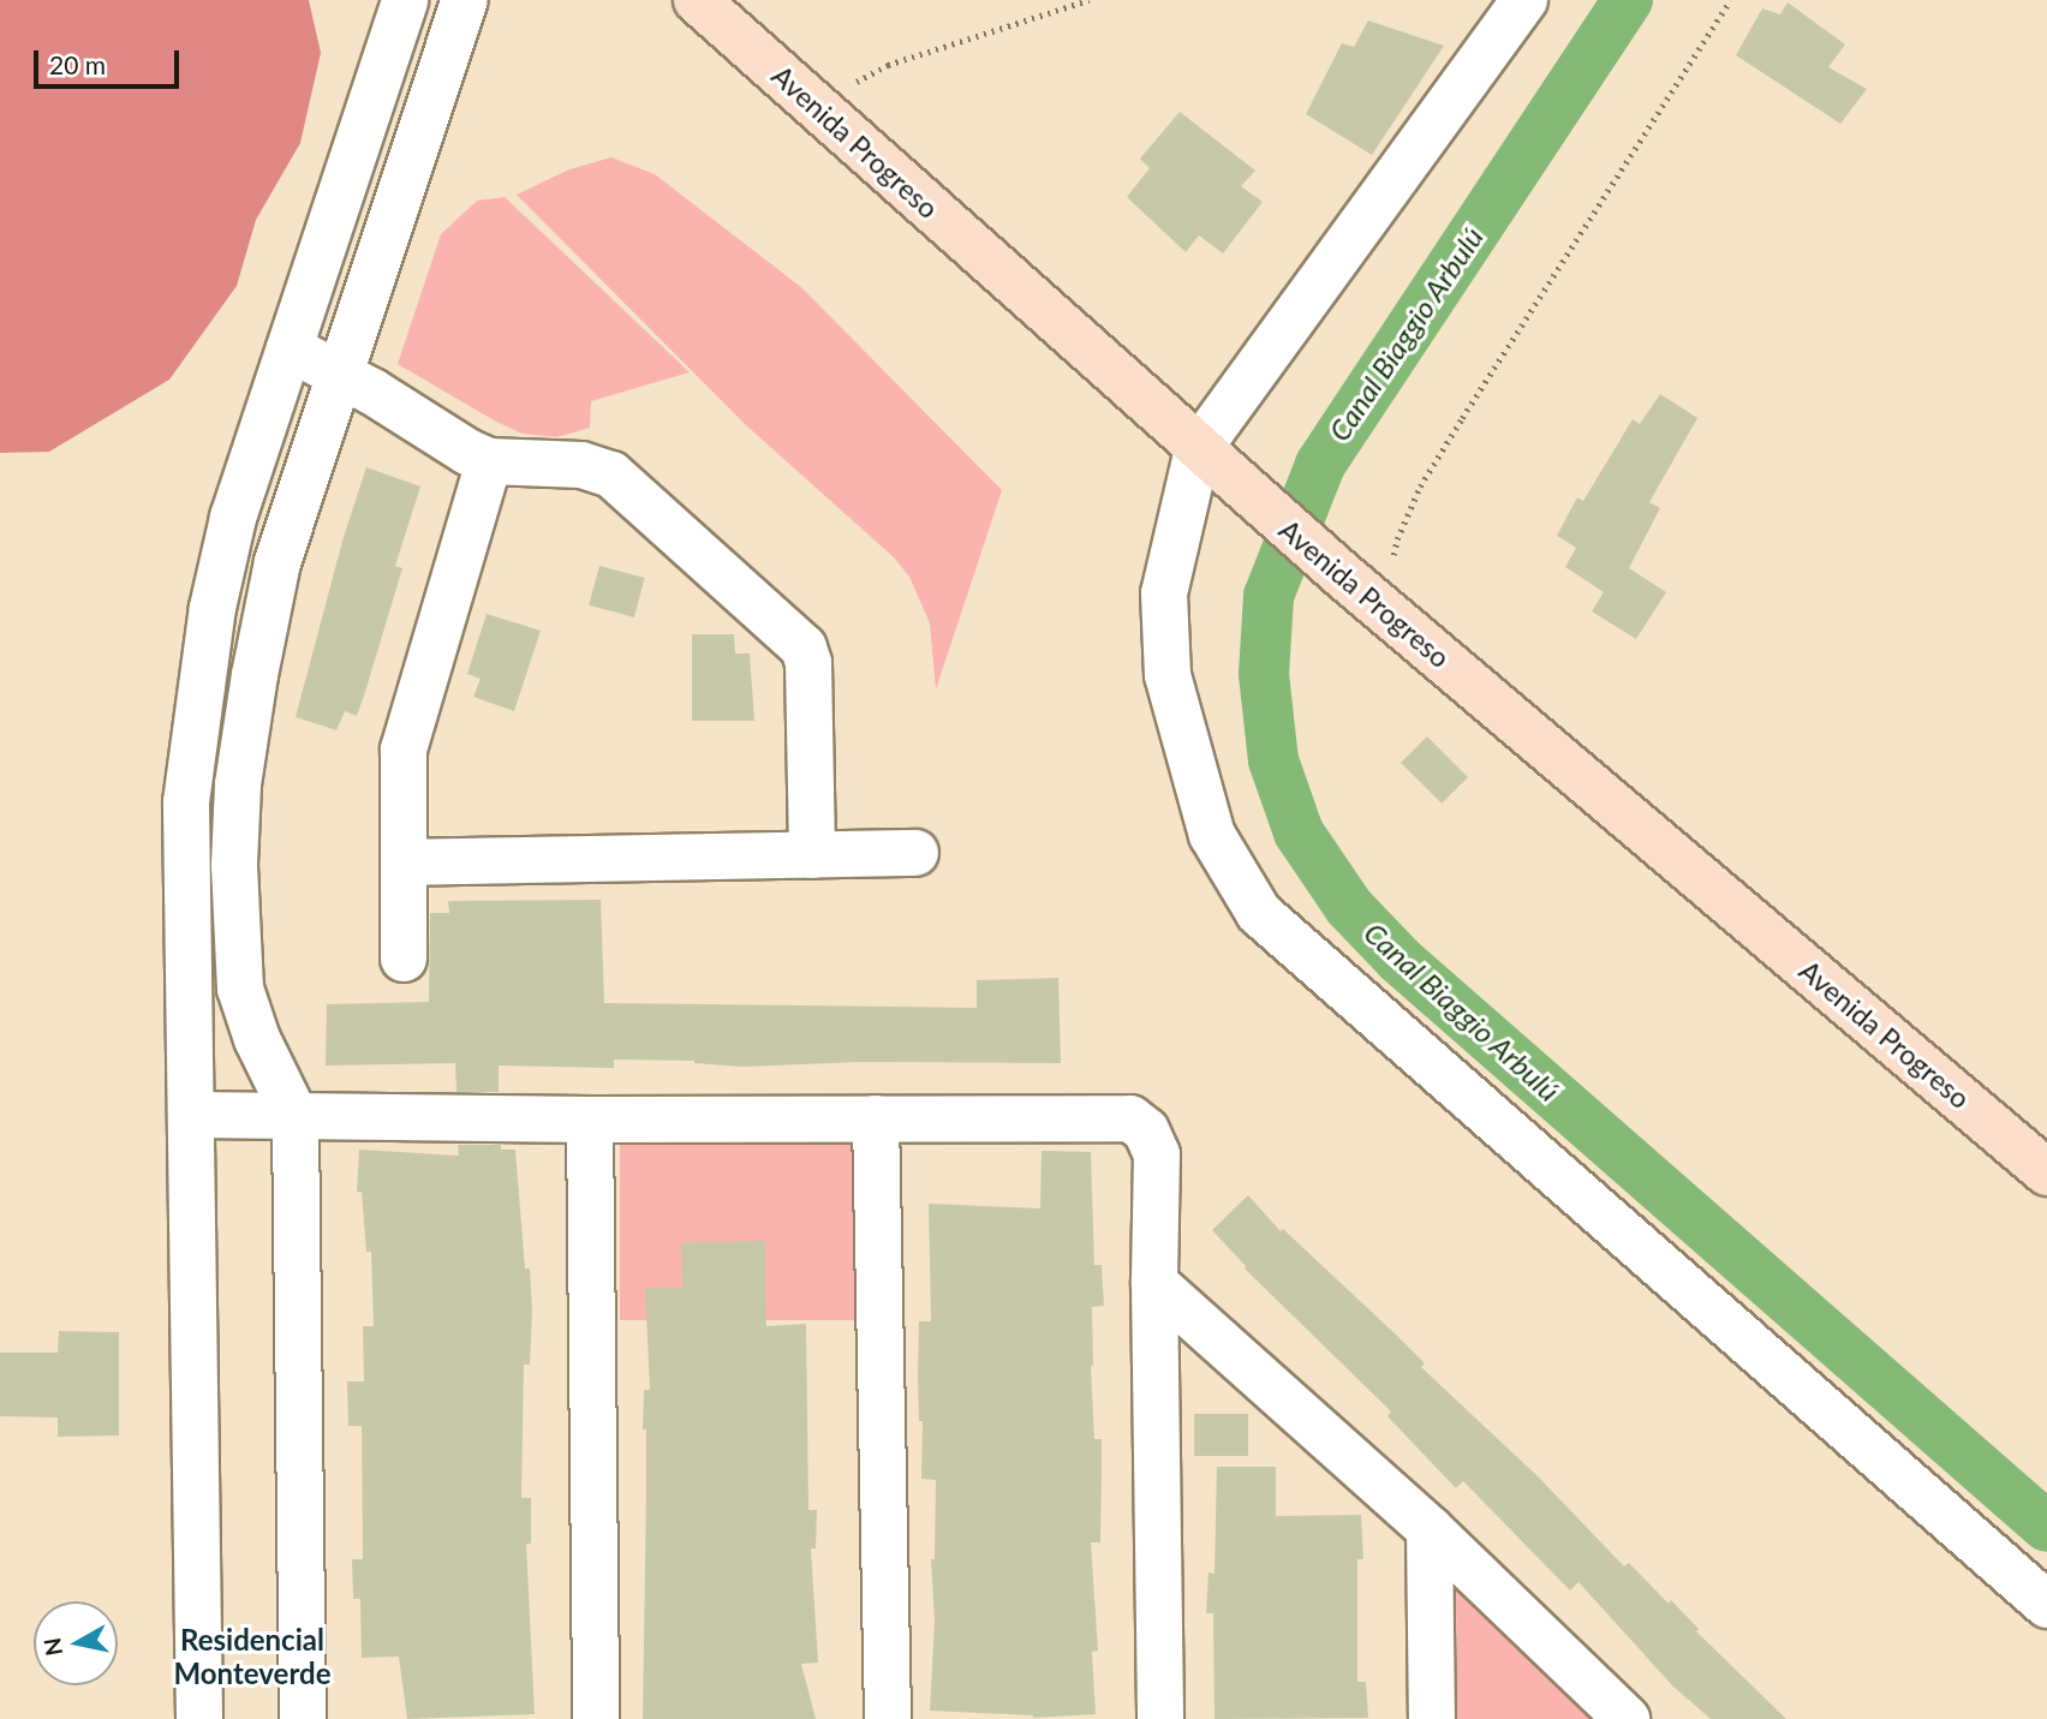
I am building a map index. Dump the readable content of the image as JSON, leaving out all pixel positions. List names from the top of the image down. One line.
{"streets":{"main road":["Avenida Progreso"]},"districts":["Residencial Monteverde"],"water":["Canal Biaggio Arbulú"],"scale_bar":"20 m","north":"left"}
